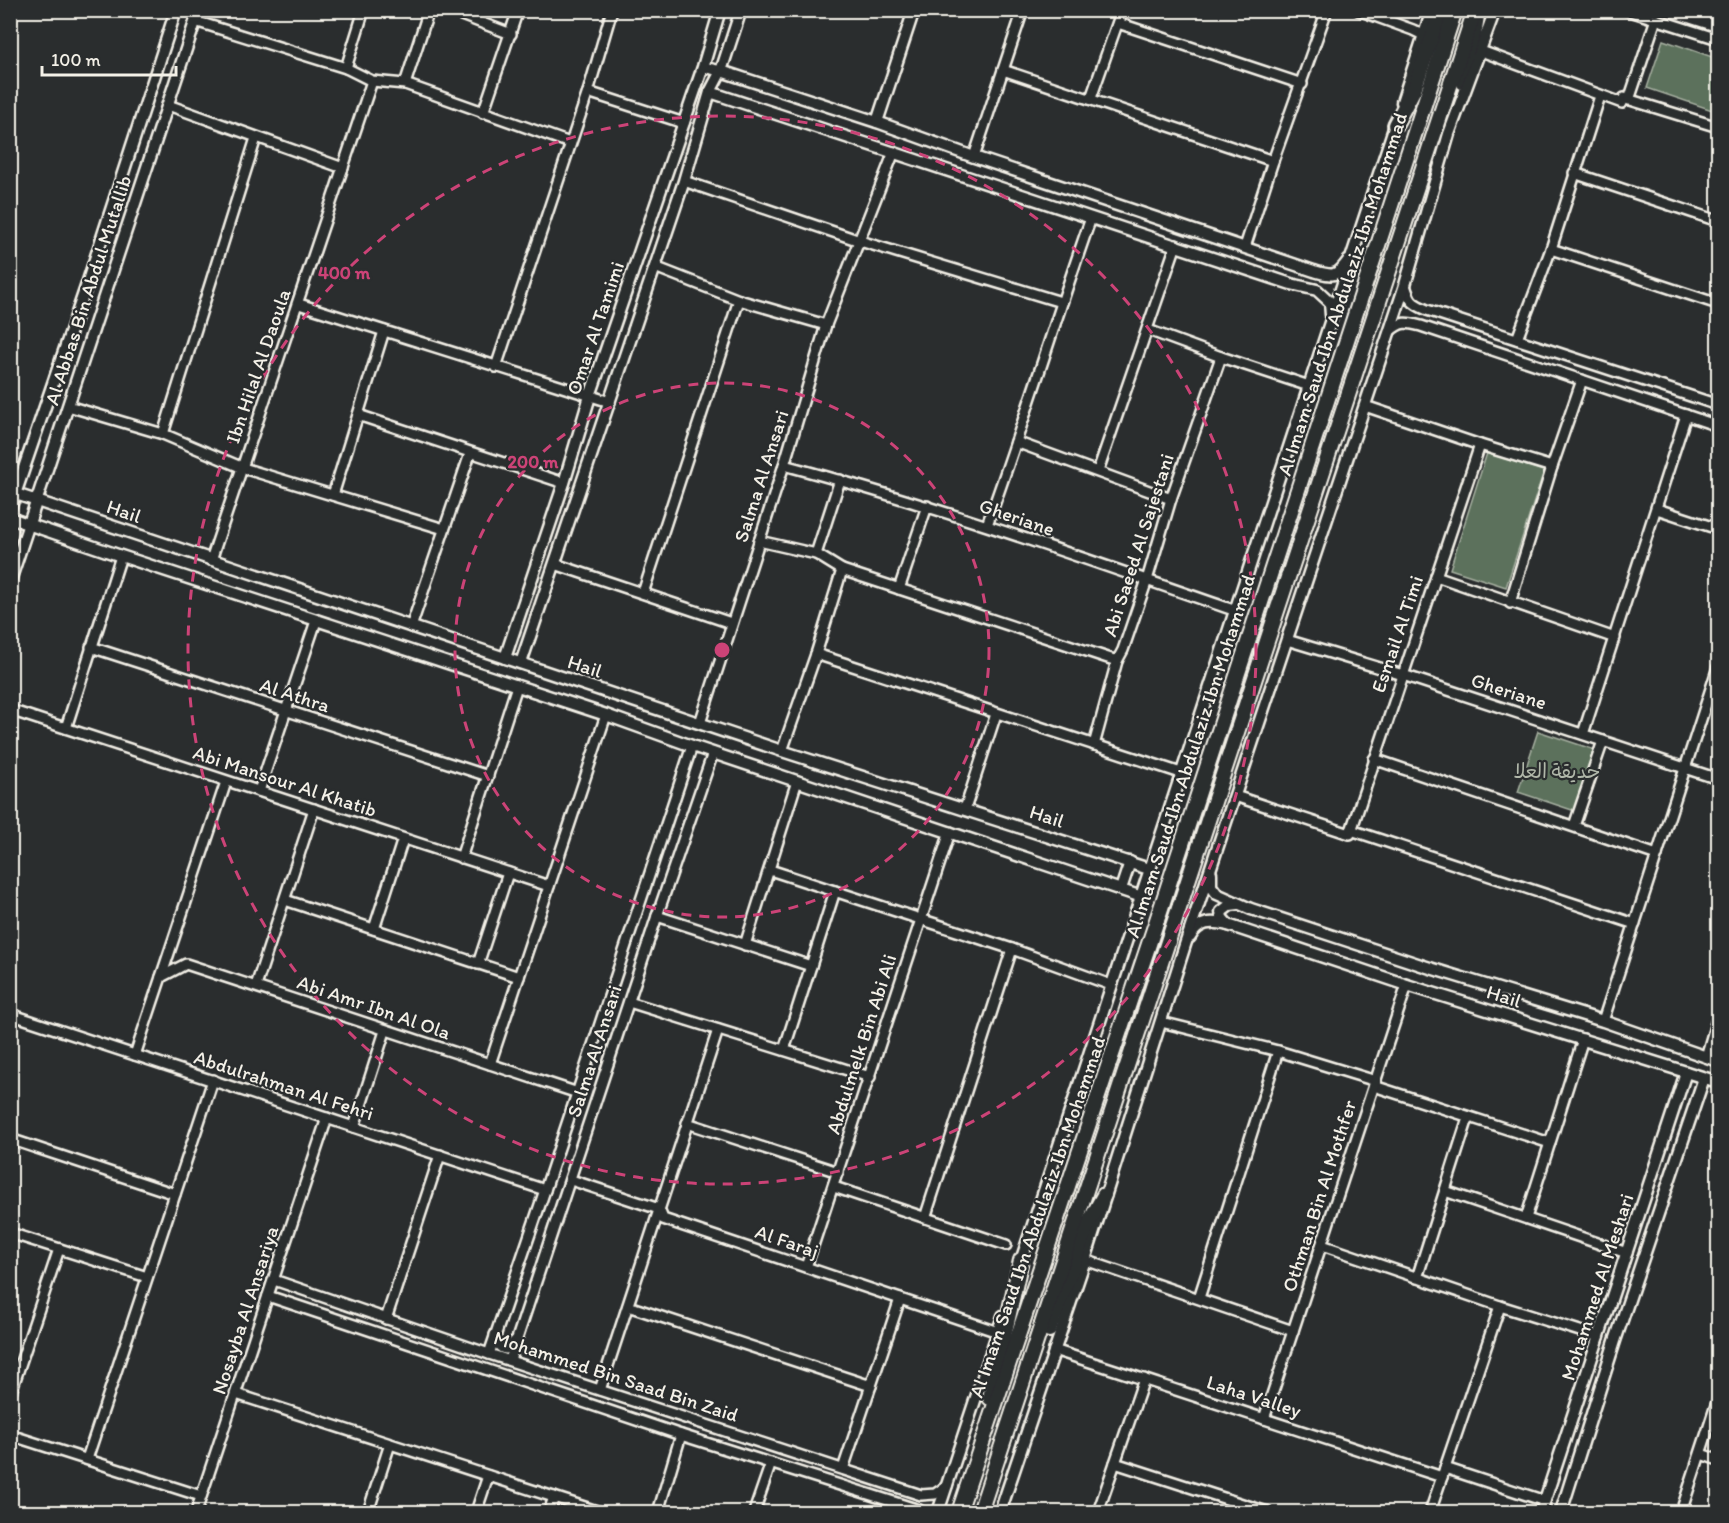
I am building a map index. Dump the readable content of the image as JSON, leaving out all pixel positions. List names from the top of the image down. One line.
{"streets":{"main road":["Al Imam Saud Ibn Abdulaziz Ibn Mohammad"],"street":["Al Abbas Bin Abdul Mutallib","Omar Al Tamimi","Ibn Hilal Al Daoula","Salma Al Ansari","Hail","Gheriane","Abi Saeed Al Sajestani","Esmail Al Timi","Al Athra","Abi Mansour Al Khatib","Abi Amr Ibn Al Ola","Abdulmelk Bin Abi Ali","Abdulrahman Al Fehri","Othman Bin Al Mothfer","Al Faraj","Mohammed Al Meshari","Nosayba Al Ansariya","Mohammed Bin Saad Bin Zaid","Laha Valley"]},"crossings":[["Al Abbas Bin Abdul Mutallib","Hail"],["Al Imam Saud Ibn Abdulaziz Ibn Mohammad","Hail"],["Al Imam Saud Ibn Abdulaziz Ibn Mohammad","Gheriane"],["Al Imam Saud Ibn Abdulaziz Ibn Mohammad","Al Faraj"],["Al Imam Saud Ibn Abdulaziz Ibn Mohammad","Mohammed Bin Saad Bin Zaid"],["Omar Al Tamimi","Hail"],["Ibn Hilal Al Daoula","Hail"],["Salma Al Ansari","Hail"],["Salma Al Ansari","Gheriane"],["Salma Al Ansari","Abi Amr Ibn Al Ola"],["Salma Al Ansari","Abdulrahman Al Fehri"],["Salma Al Ansari","Al Faraj"],["Salma Al Ansari","Mohammed Bin Saad Bin Zaid"],["Hail","Abdulmelk Bin Abi Ali"],["Hail","Othman Bin Al Mothfer"],["Hail","Mohammed Al Meshari"],["Gheriane","Abi Saeed Al Sajestani"],["Gheriane","Esmail Al Timi"],["Abdulmelk Bin Abi Ali","Al Faraj"],["Abdulrahman Al Fehri","Nosayba Al Ansariya"],["Othman Bin Al Mothfer","Laha Valley"],["Mohammed Al Meshari","Laha Valley"],["Nosayba Al Ansariya","Mohammed Bin Saad Bin Zaid"]],"parks":["حديقة العلا"],"scale_bar":"100 m","rings":["400 m","200 m"]}
